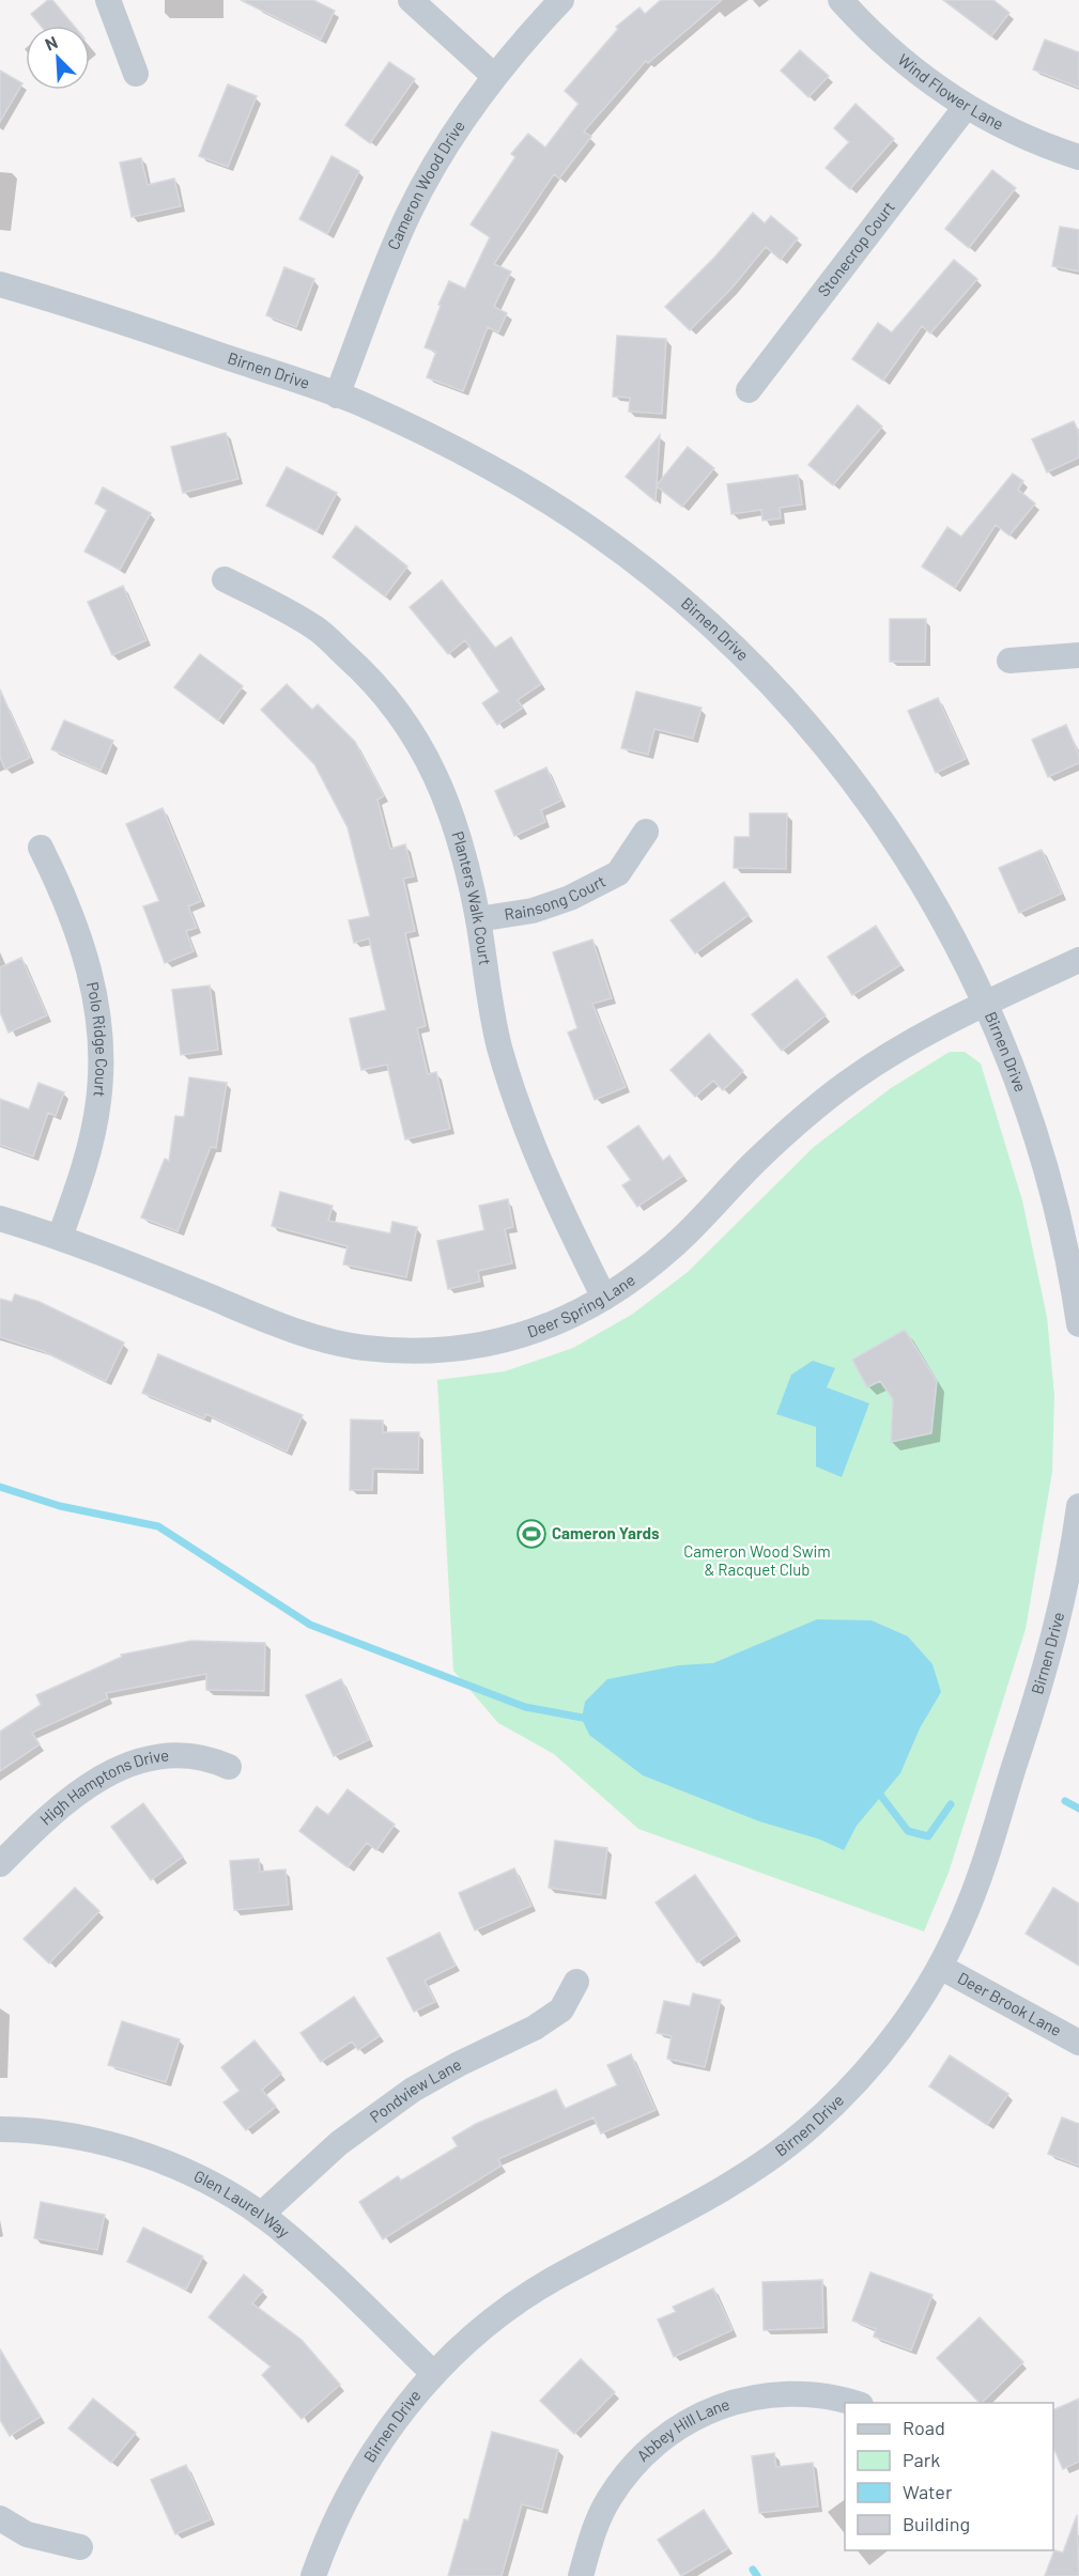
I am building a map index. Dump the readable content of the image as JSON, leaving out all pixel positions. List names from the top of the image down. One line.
{"streets":{"street":["Wind Flower Lane","Cameron Wood Drive","Stonecrop Court","Birnen Drive","Rainsong Court","Planters Walk Court","Polo Ridge Court","Deer Spring Lane","High Hamptons Drive","Deer Brook Lane","Pondview Lane","Glen Laurel Way","Abbey Hill Lane"]},"crossings":[["Wind Flower Lane","Stonecrop Court"],["Cameron Wood Drive","Birnen Drive"],["Birnen Drive","Deer Spring Lane"],["Birnen Drive","Deer Brook Lane"],["Birnen Drive","Glen Laurel Way"],["Rainsong Court","Planters Walk Court"],["Planters Walk Court","Deer Spring Lane"],["Polo Ridge Court","Deer Spring Lane"],["Pondview Lane","Glen Laurel Way"]],"parks":["Cameron Wood Swim & Racquet Club"],"places":{"sports":["Cameron Yards"]},"legend":["Road","Park","Water","Building"],"north":"top left"}
